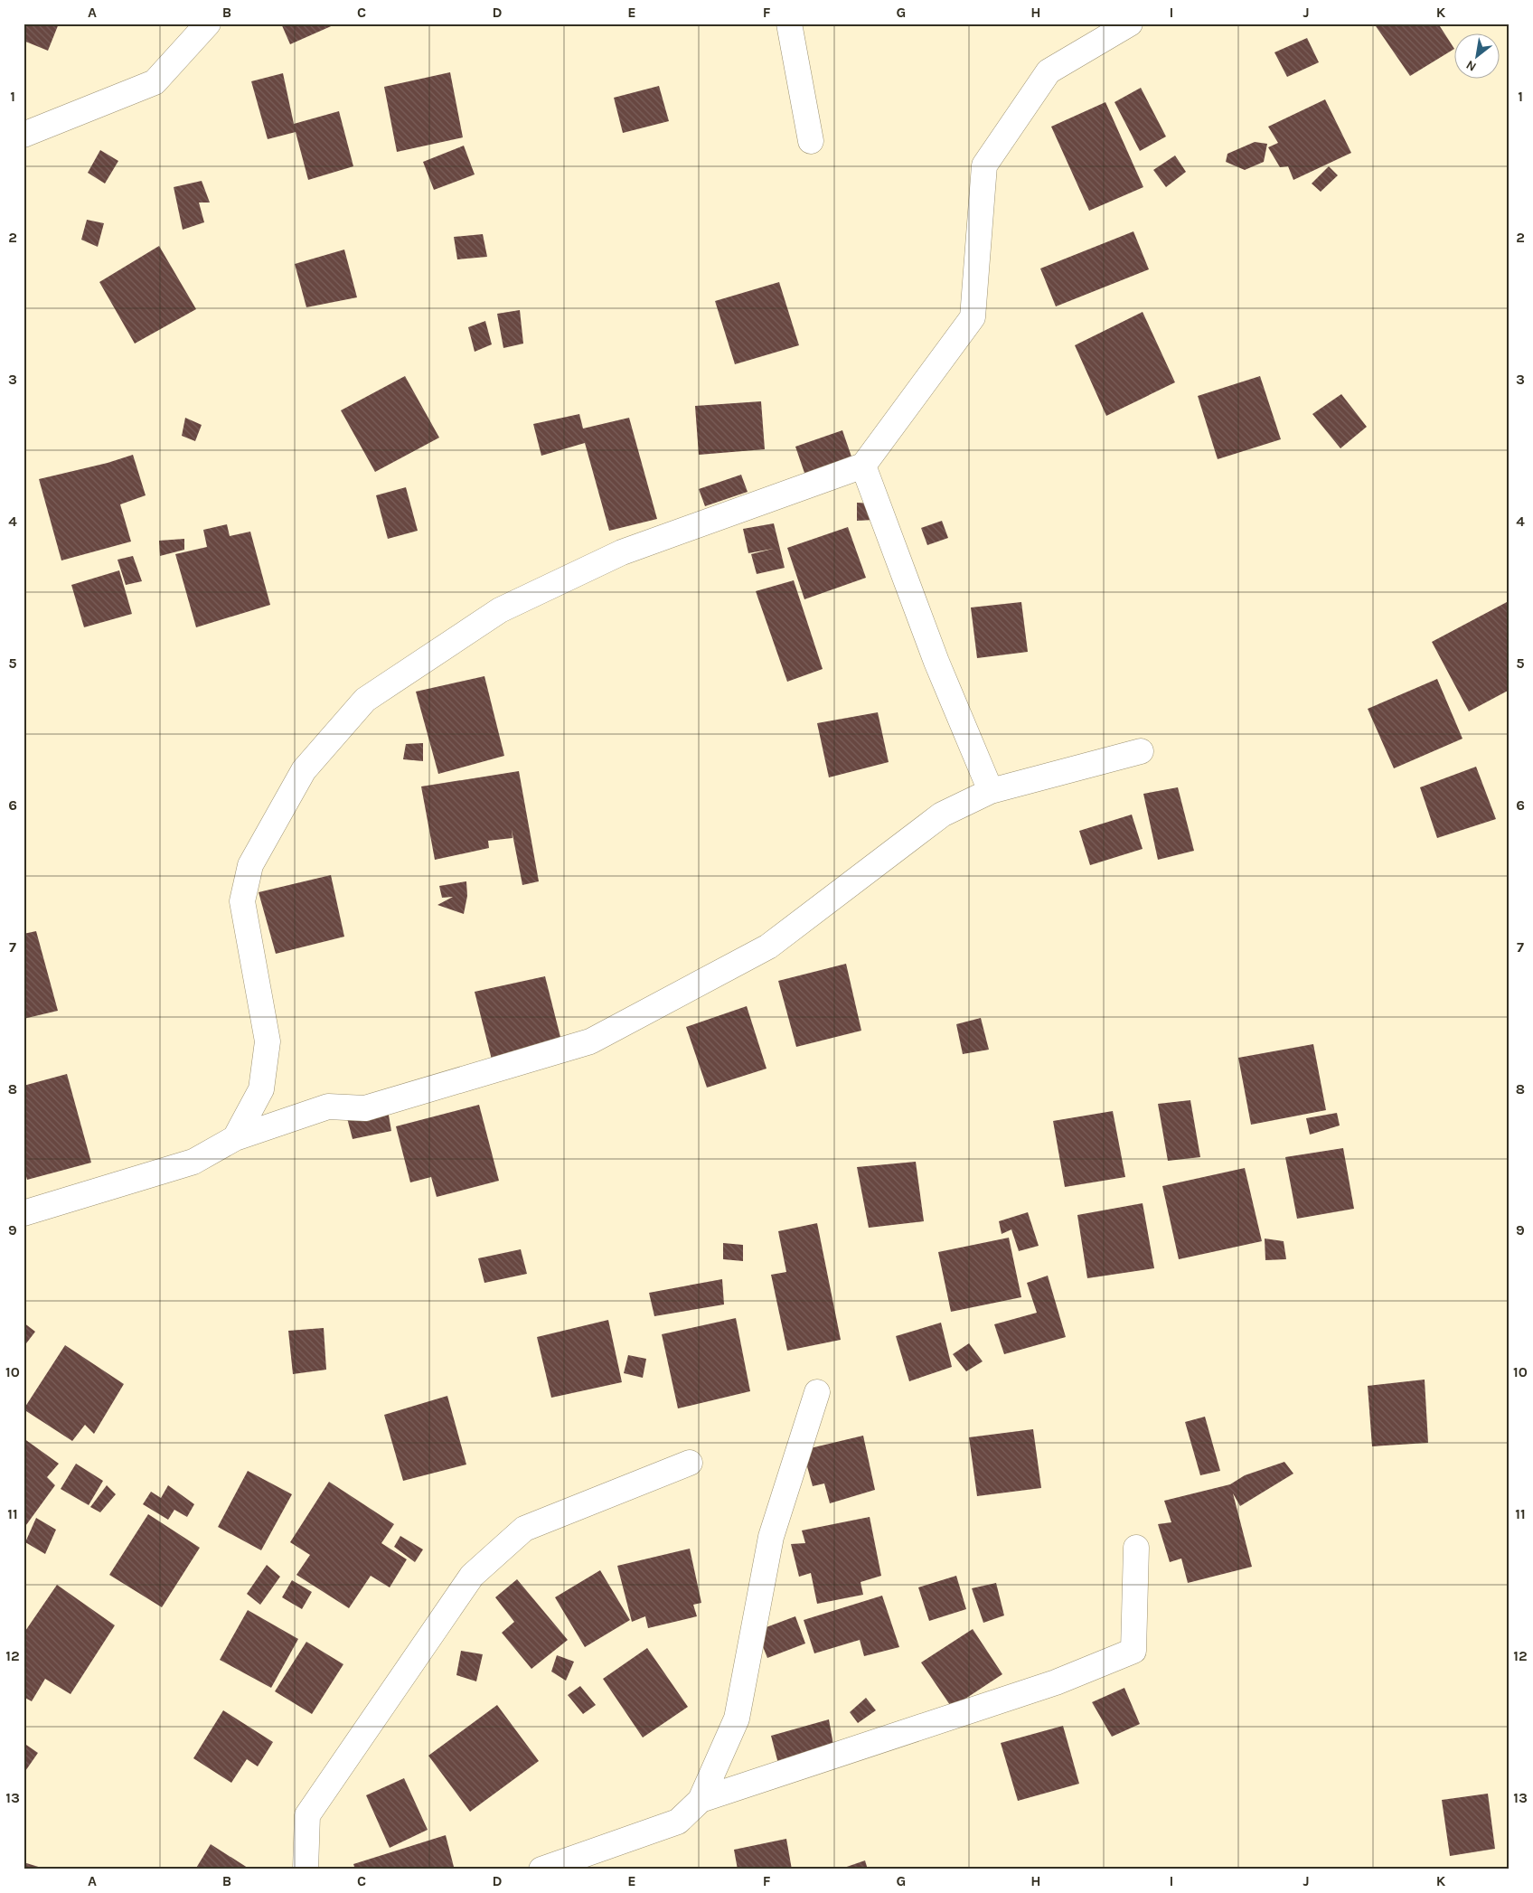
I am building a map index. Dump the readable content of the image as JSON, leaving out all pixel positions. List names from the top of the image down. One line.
{"north":"bottom left","grid":{"columns":["A","B","C","D","E","F","G","H","I","J","K"],"rows":["1","2","3","4","5","6","7","8","9","10","11","12","13"]}}
